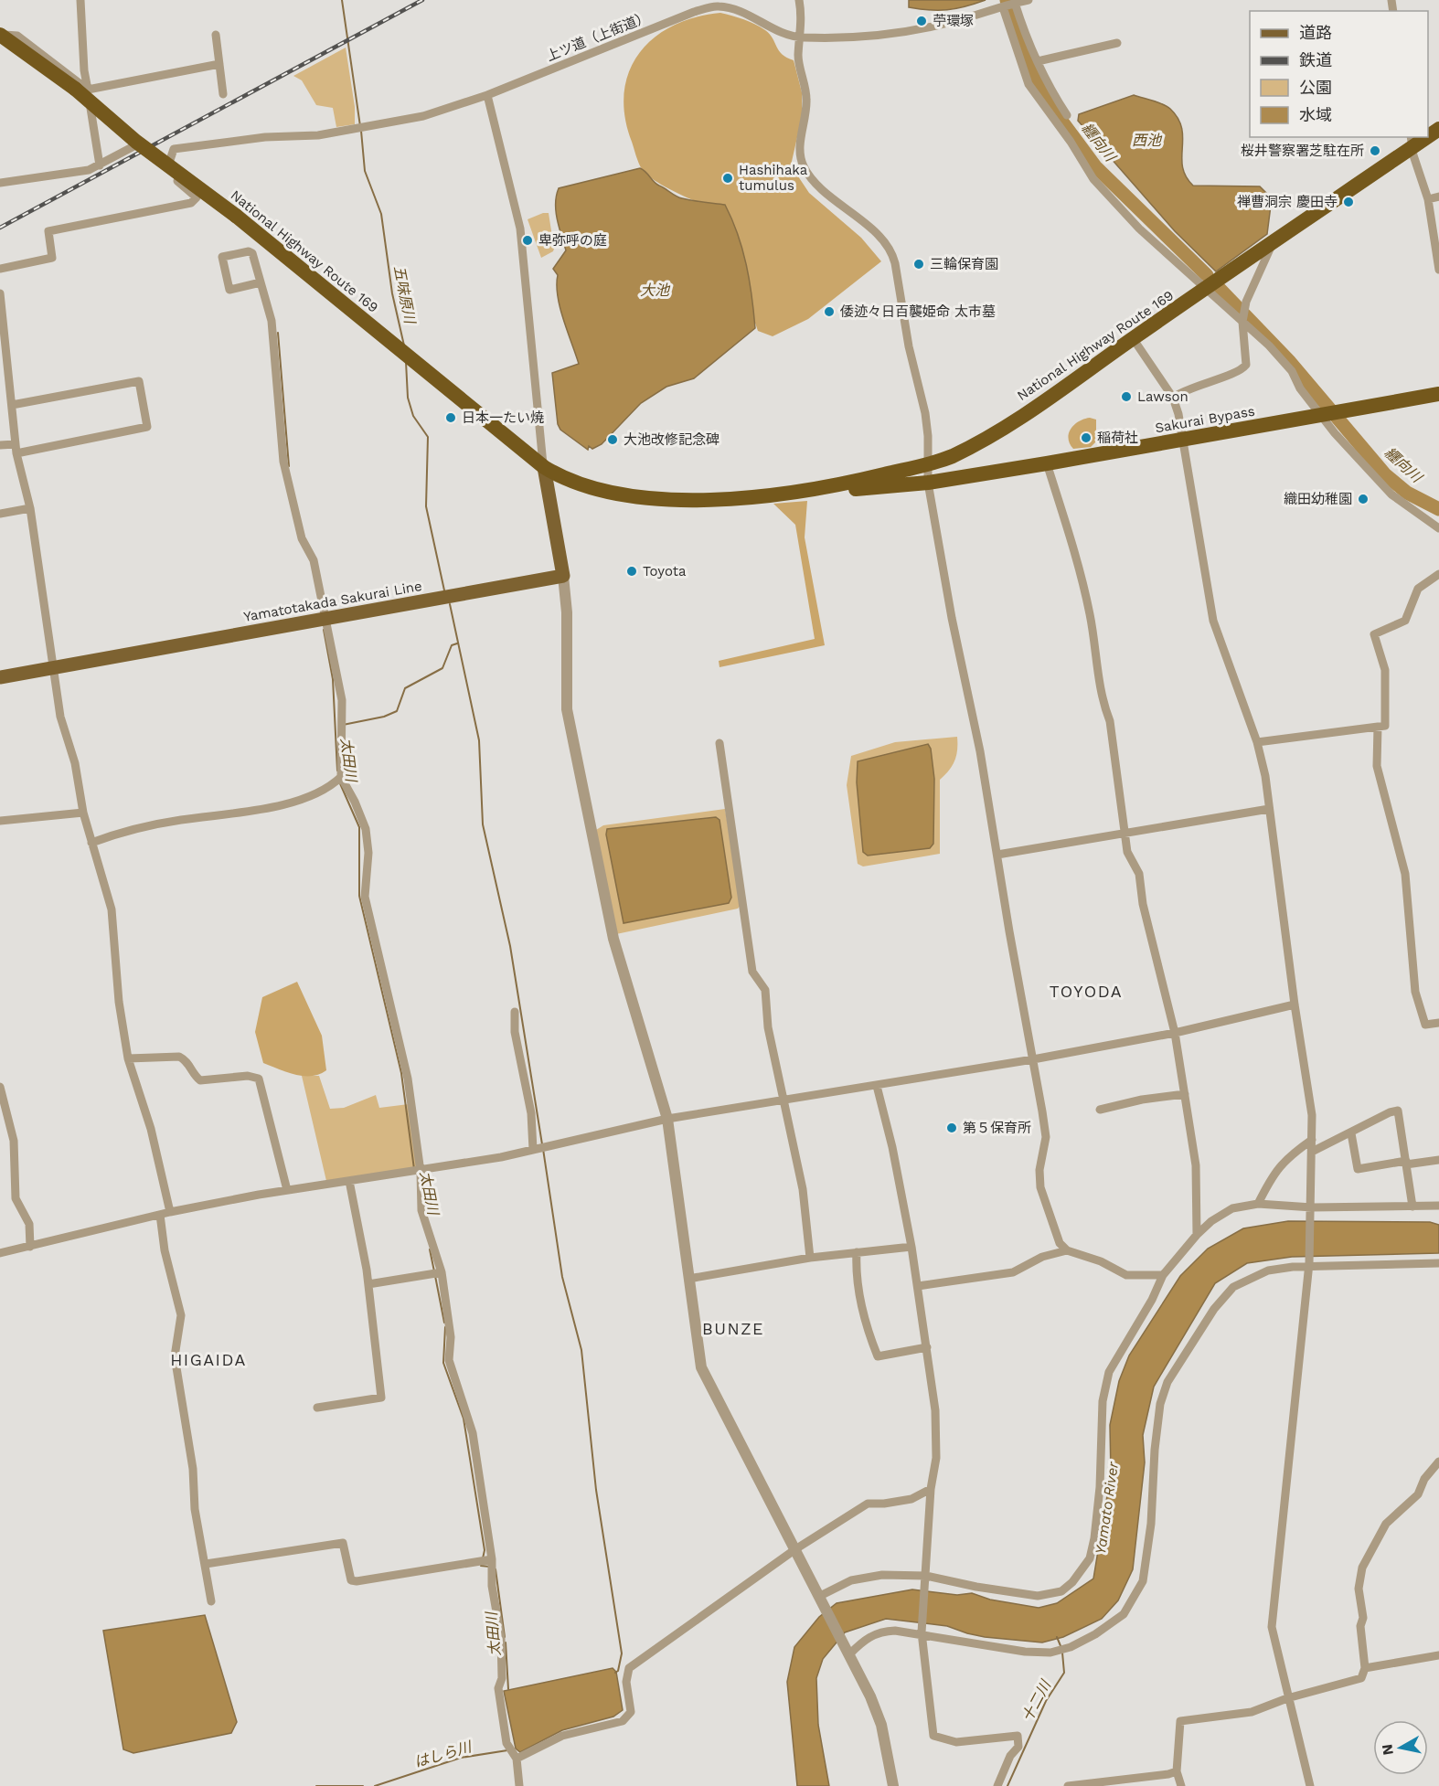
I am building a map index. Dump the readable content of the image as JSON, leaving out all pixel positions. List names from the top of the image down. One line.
{"streets":{"highway":["National Highway Route 169","Sakurai Bypass"],"main road":["Yamatotakada Sakurai Line"],"street":["上ツ道（上街道）"]},"crossings":[["National Highway Route 169","Sakurai Bypass"]],"districts":["TOYODA","BUNZE","HIGAIDA"],"water":["西池","纒向川","大池","五味原川","太田川","Yamato River","十二川","はしら川"],"places":["苧環塚","桜井警察署芝駐在所","Hashihaka tumulus","禅曹洞宗 慶田寺","卑弥呼の庭","三輪保育園","倭迹々日百襲姫命 太市墓","Lawson","日本一たい焼","稲荷社","大池改修記念碑","織田幼稚園","Toyota","第５保育所"],"legend":["道路","鉄道","公園","水域"],"north":"left"}
